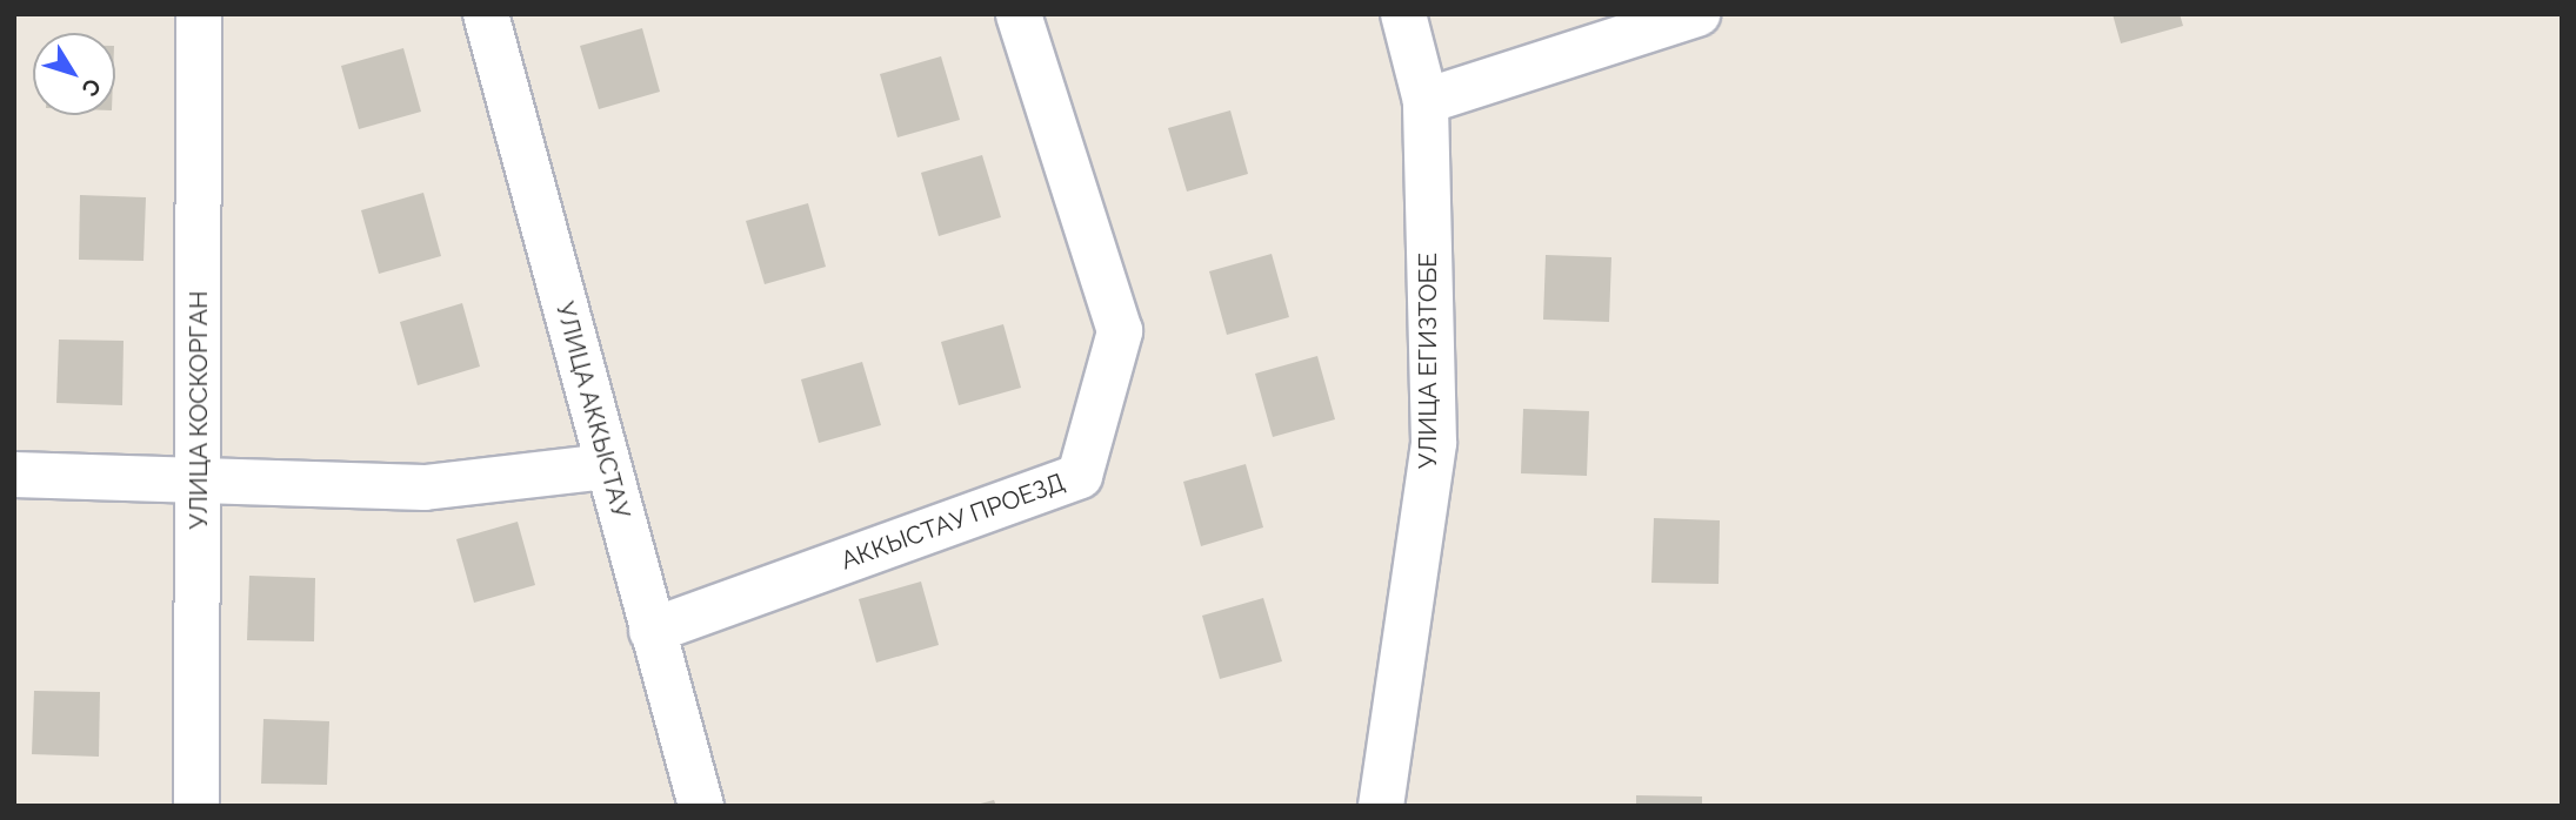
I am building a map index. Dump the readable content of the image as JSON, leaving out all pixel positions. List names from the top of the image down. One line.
{"streets":{"street":["УЛИЦА ЕГИЗТОБЕ","УЛИЦА КОСКОРГАН","УЛИЦА АККЫСТАУ","АККЫСТАУ ПРОЕЗД"]},"crossings":[["УЛИЦА АККЫСТАУ","АККЫСТАУ ПРОЕЗД"]],"north":"bottom right"}
